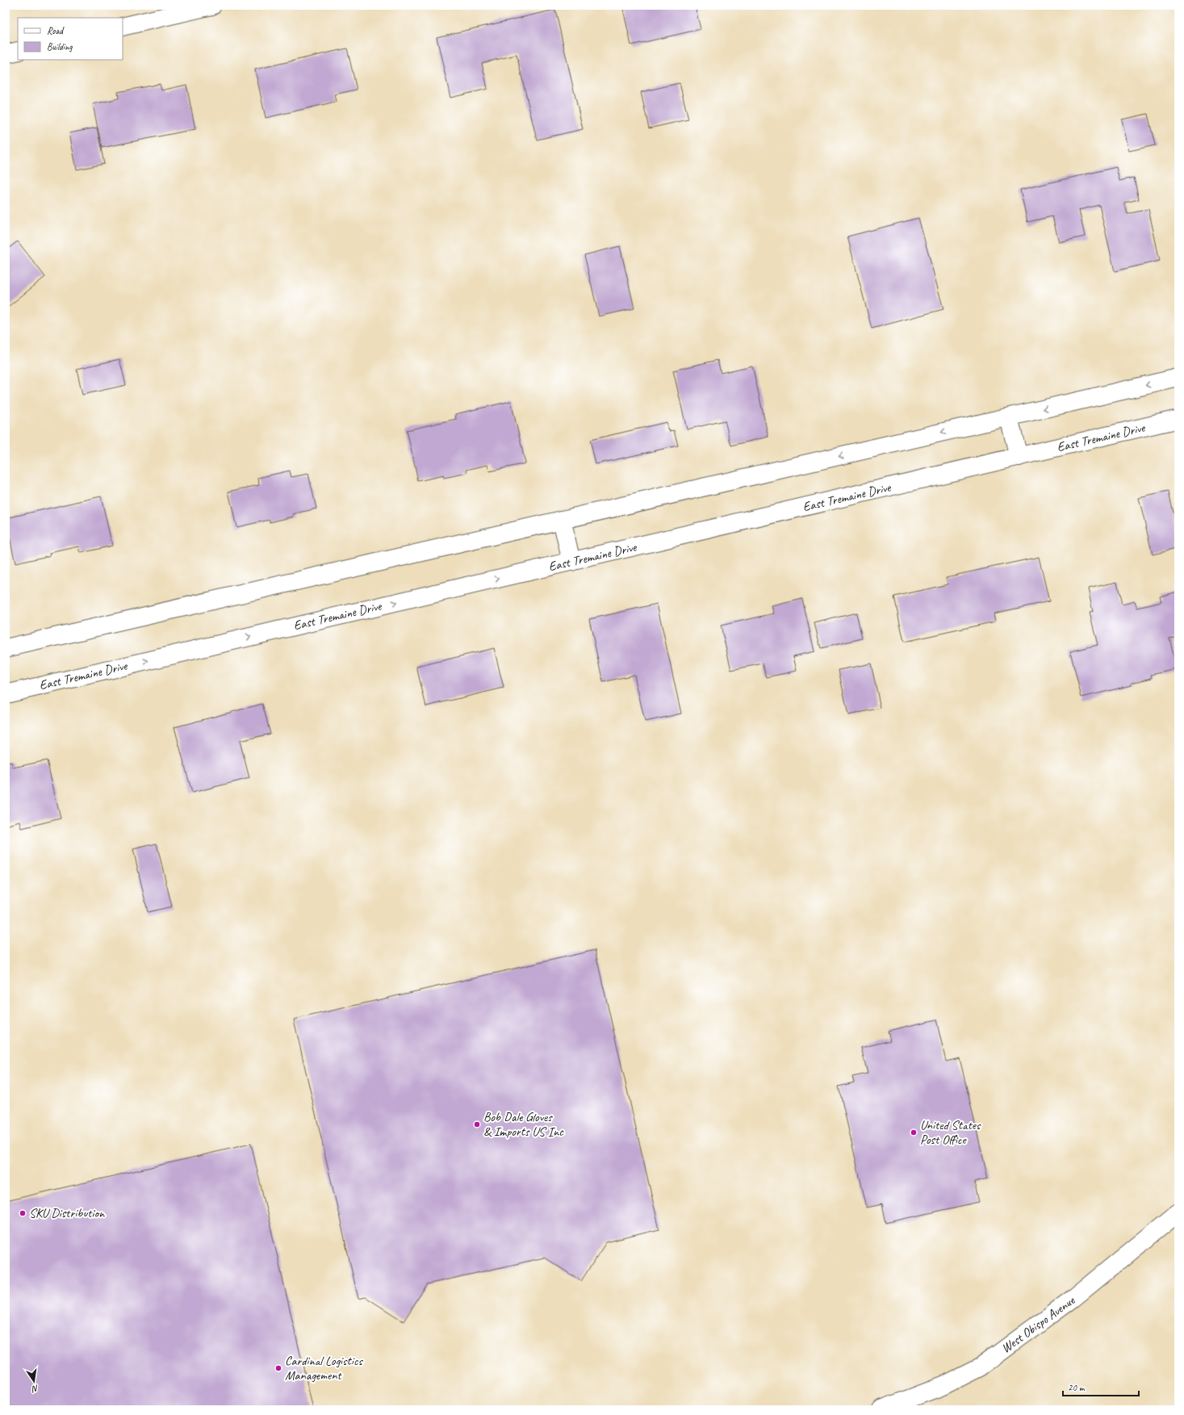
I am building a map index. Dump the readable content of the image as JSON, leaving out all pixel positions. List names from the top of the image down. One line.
{"streets":{"street":["East Tremaine Drive","West Obispo Avenue"]},"places":["Bob Dale Gloves & Imports US Inc","United States Post Office","SKU Distribution","Cardinal Logistics Management"],"legend":["Road","Building"],"scale_bar":"20 m","north":"bottom"}
